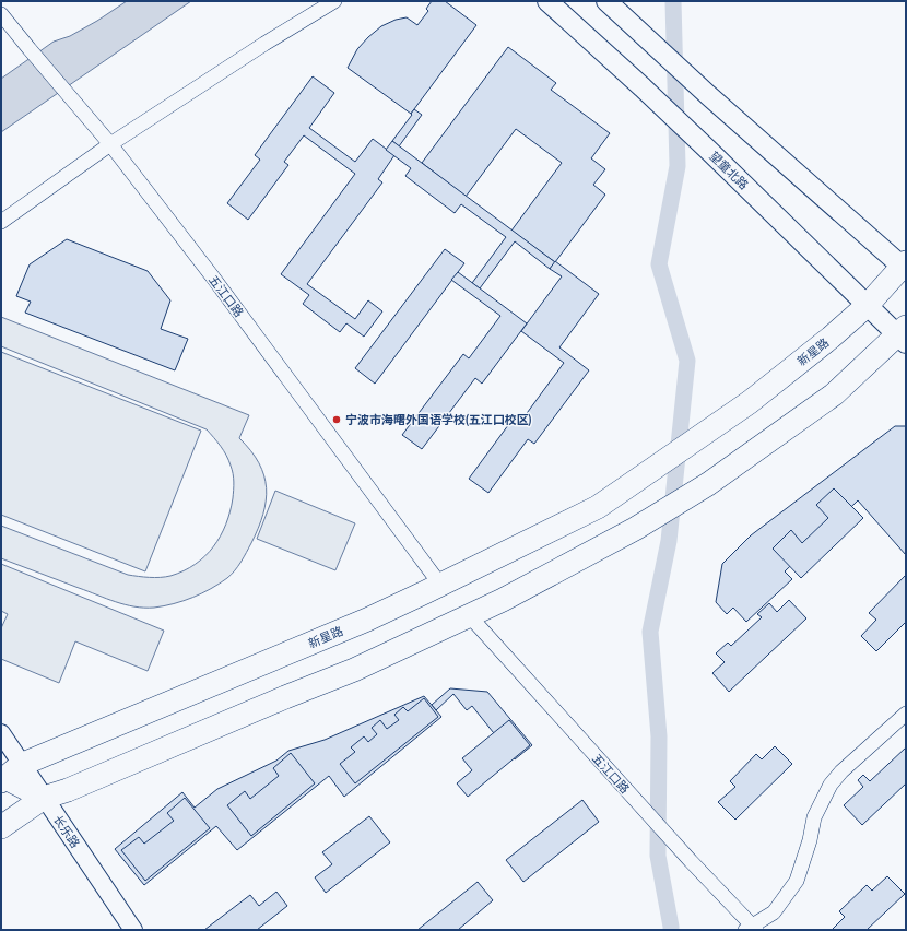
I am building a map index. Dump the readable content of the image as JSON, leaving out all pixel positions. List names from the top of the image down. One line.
{"streets":{"main road":["望童北路","新星路"],"street":["五江口路","长乐路"]},"crossings":[["望童北路","新星路"],["五江口路","新星路"]],"places":["宁波市海曙外国语学校(五江口校区)"]}
